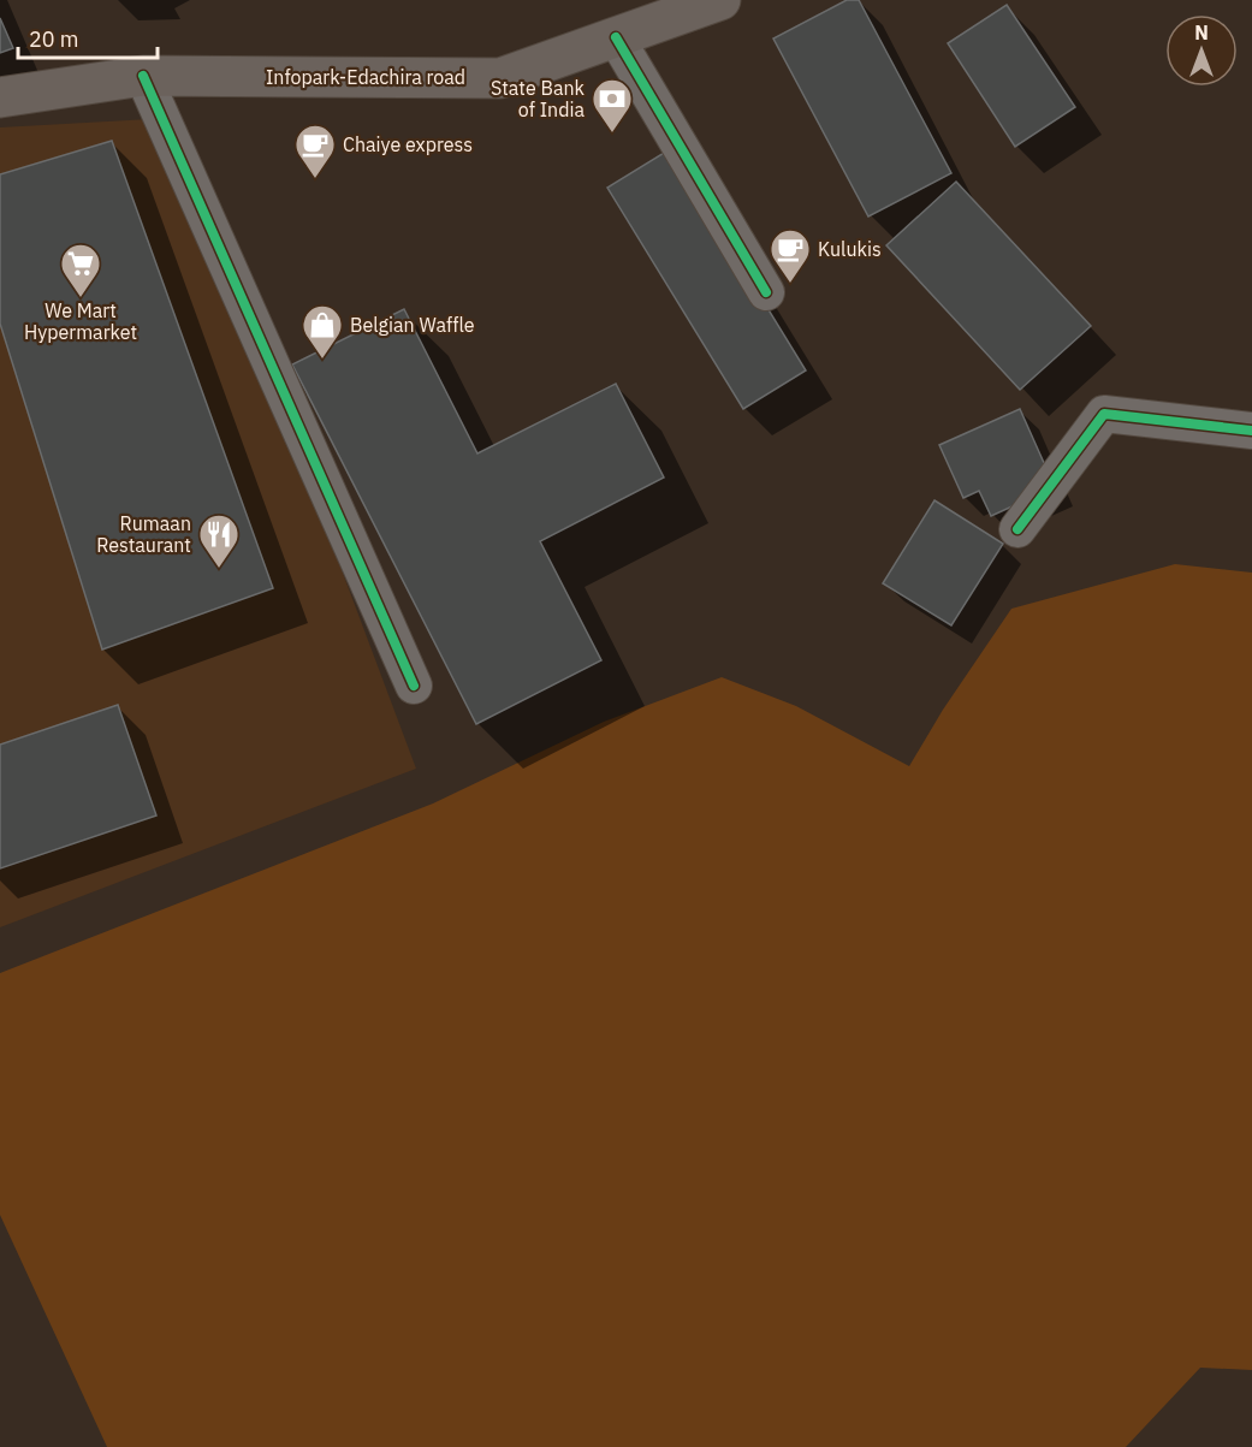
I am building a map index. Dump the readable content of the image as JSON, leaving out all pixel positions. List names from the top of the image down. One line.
{"streets":{"main road":["Infopark-Edachira road"]},"places":{"bank":["State Bank of India"],"cafe":["Chaiye express","Kulukis"],"supermarket":["We Mart Hypermarket"],"shop":["Belgian Waffle"],"restaurant":["Rumaan Restaurant"]},"scale_bar":"20 m","north":"top"}
